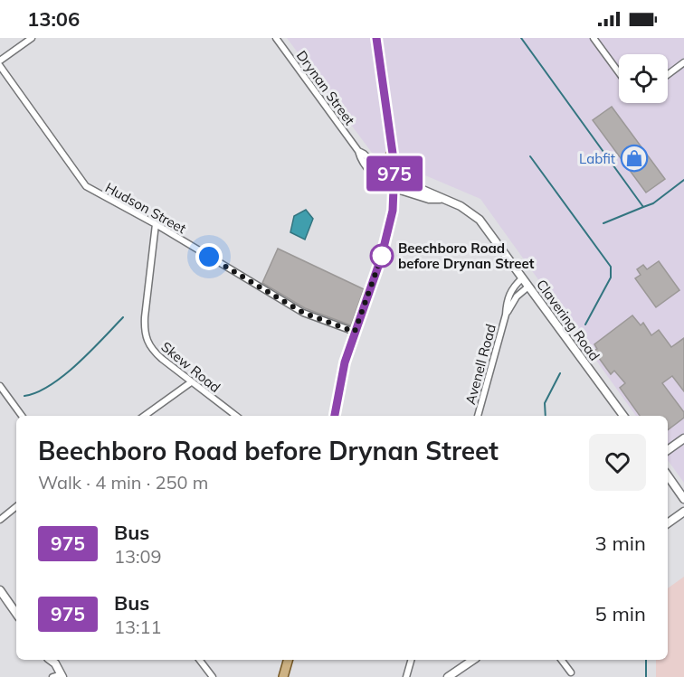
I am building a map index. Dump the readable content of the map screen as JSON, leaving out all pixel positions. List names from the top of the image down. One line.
{"streets":{"street":["Drynan Street","Hudson Street","Clavering Road","Avenell Road","Skew Road"]},"crossings":[["Drynan Street","Clavering Road"],["Hudson Street","Skew Road"],["Clavering Road","Avenell Road"]],"places":{"shop":["Labfit"],"other":["Beechboro Road before Drynan Street"]},"lines":["bus line 975"],"page":{"status":"13:06","on_map":"975","heading":["Beechboro Road before Drynan Street","Walk · 4 min · 250 m"],"list":[{"mark":"975","name":"Bus","note":"13:09","value":"3 min"},{"mark":"975","name":"Bus","note":"13:11","value":"5 min"}]}}
